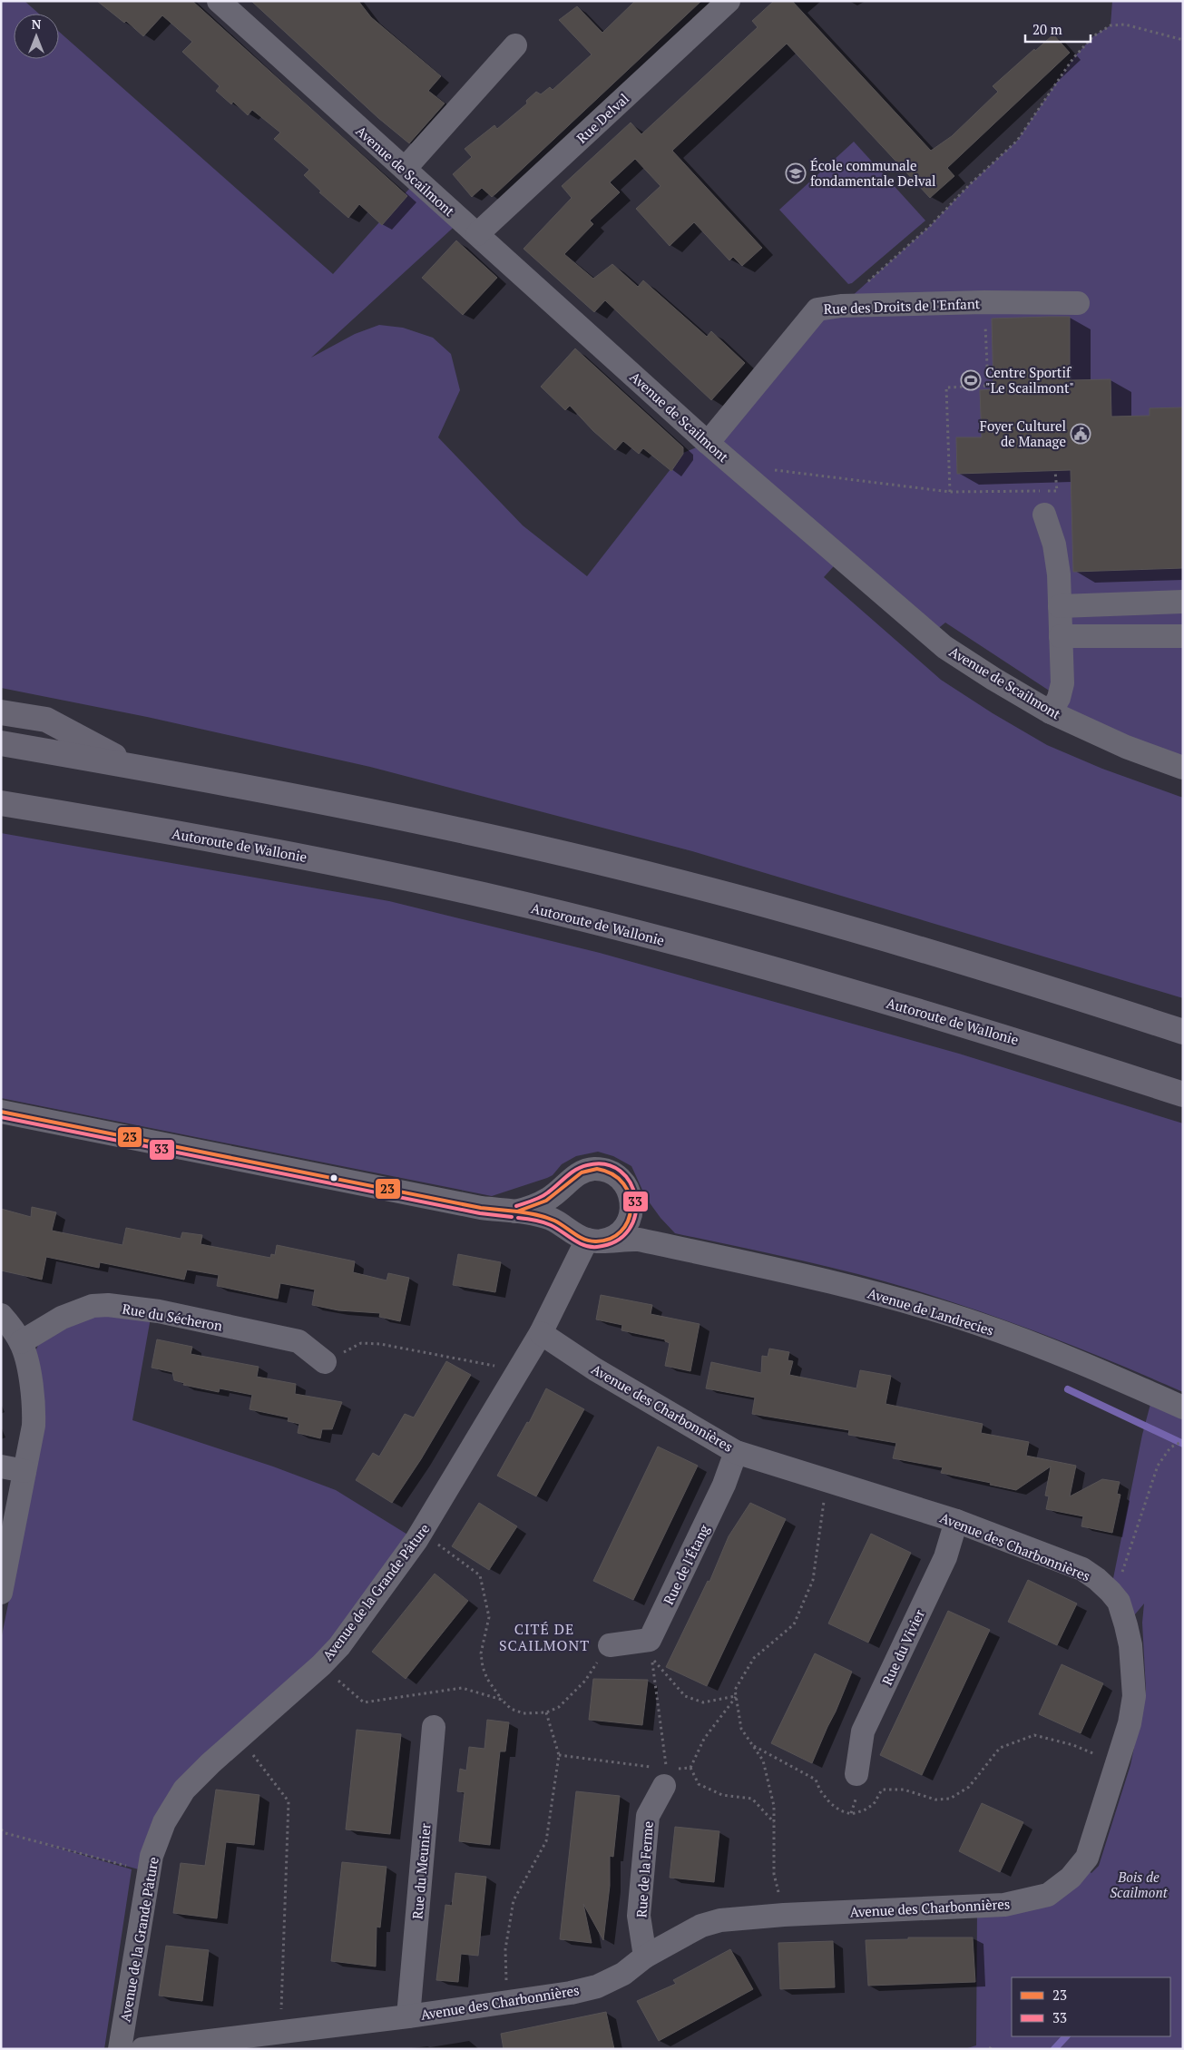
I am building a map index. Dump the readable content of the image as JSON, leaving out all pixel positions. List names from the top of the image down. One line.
{"streets":{"highway":["Autoroute de Wallonie"],"street":["Rue Delval","Avenue de Scailmont","Rue des Droits de l'Enfant","Avenue de Landrecies","Rue du Sécheron","Avenue des Charbonnières","Rue de l'Étang","Avenue de la Grande Pâture","Rue du Vivier","Rue de la Ferme","Rue du Meunier"]},"crossings":[["Rue Delval","Avenue de Scailmont"],["Avenue de Scailmont","Rue des Droits de l'Enfant"],["Avenue de Landrecies","Avenue de la Grande Pâture"],["Avenue des Charbonnières","Rue de l'Étang"],["Avenue des Charbonnières","Avenue de la Grande Pâture"],["Avenue des Charbonnières","Rue du Vivier"],["Avenue des Charbonnières","Rue de la Ferme"],["Avenue des Charbonnières","Rue du Meunier"]],"districts":["CITÉ DE SCAILMONT"],"parks":["Bois de Scailmont"],"places":{"school or university":["École communale fondamentale Delval"],"sports":["Centre Sportif \"Le Scailmont\""],"public building":["Foyer Culturel de Manage"]},"lines":["transit line 23","transit line 33"],"legend":["23","33"],"scale_bar":"20 m","north":"top"}
